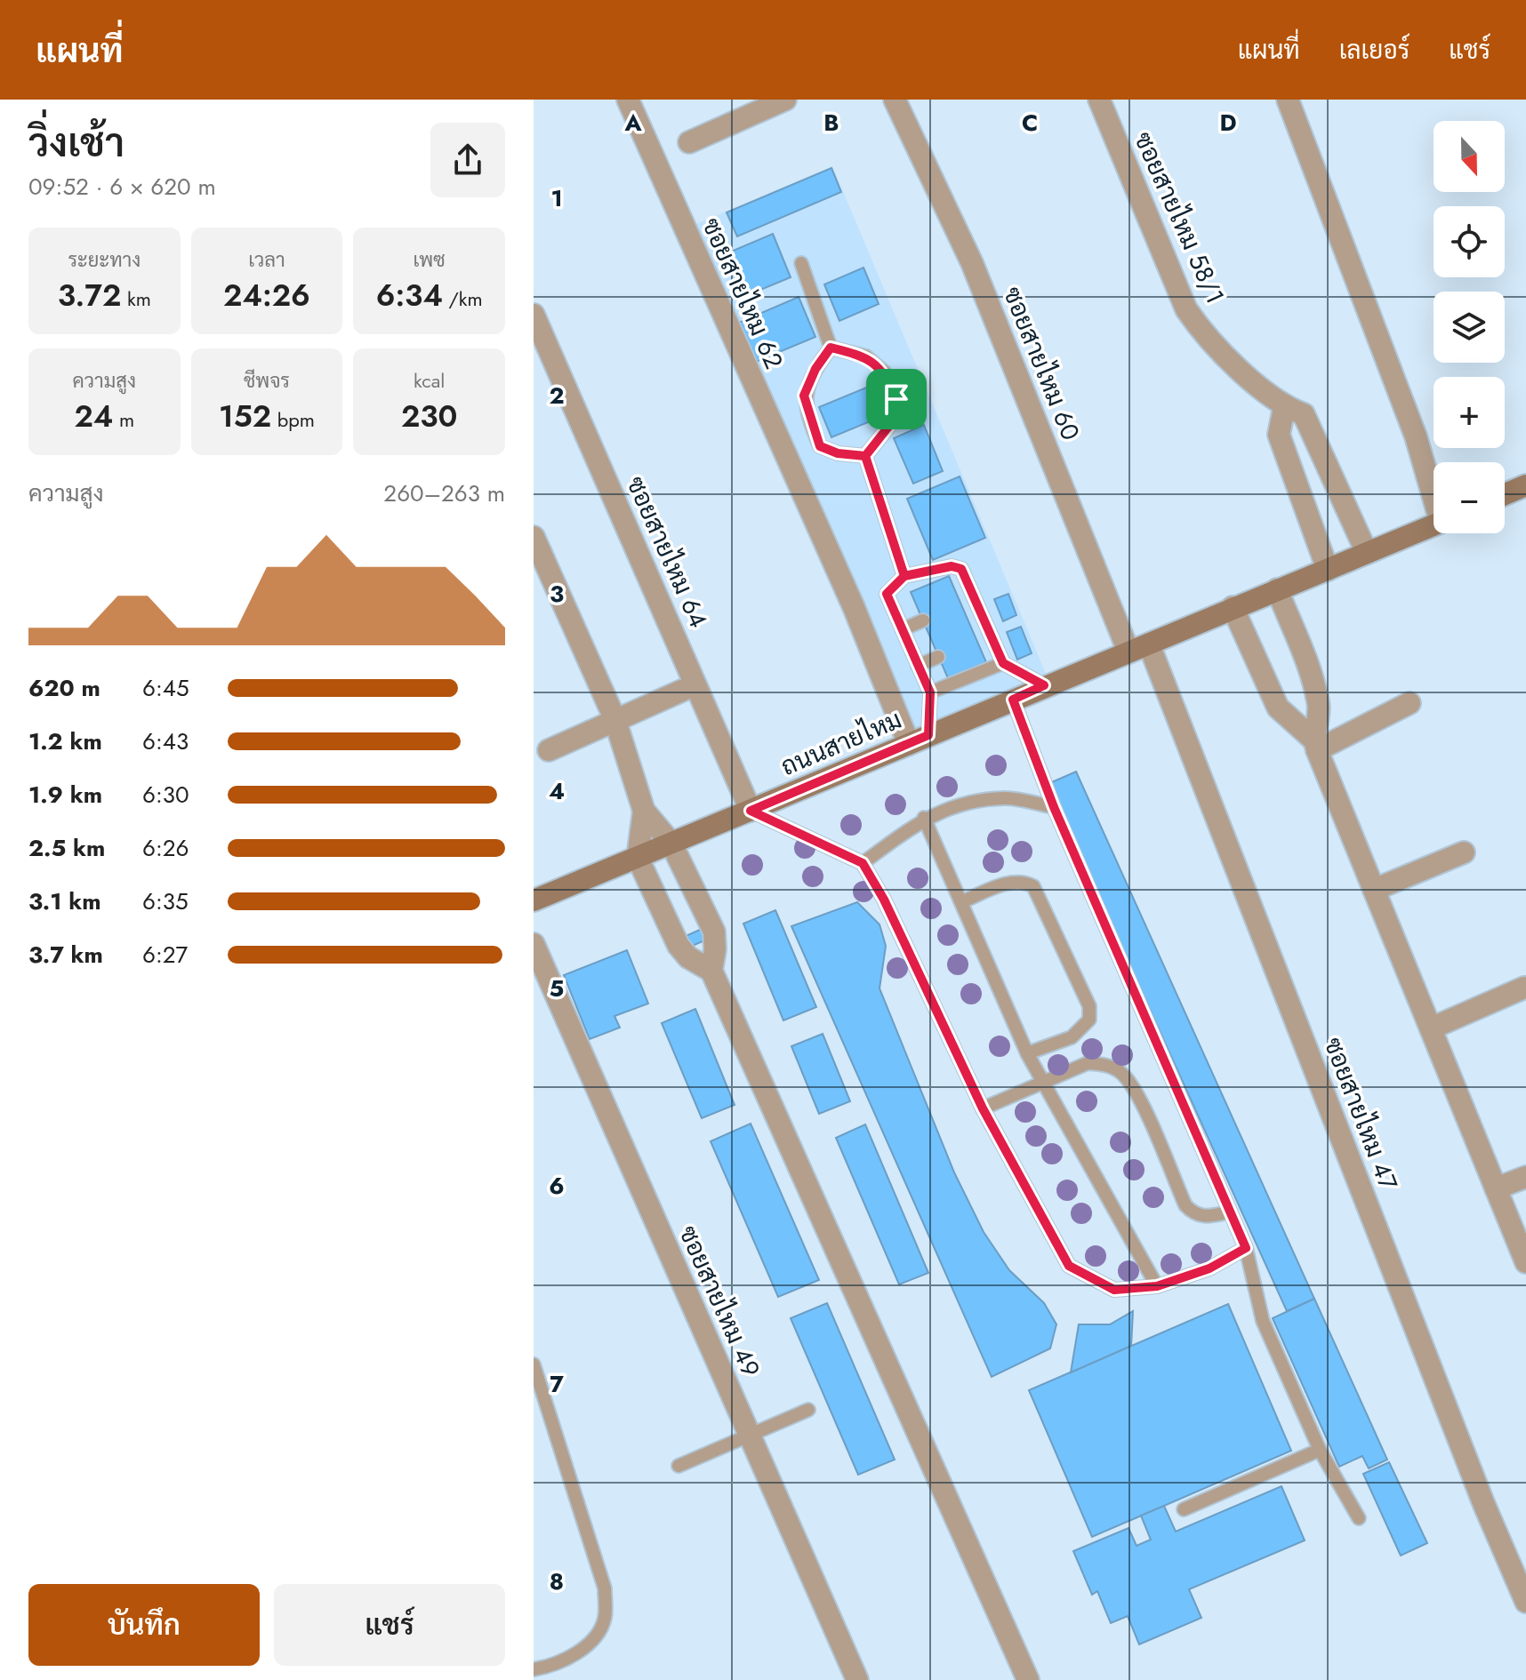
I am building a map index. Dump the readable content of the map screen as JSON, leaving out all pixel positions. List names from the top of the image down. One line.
{"streets":{"main road":["ถนนสายไหม"],"street":["ซอยสายไหม 58/1","ซอยสายไหม 62","ซอยสายไหม 60","ซอยสายไหม 64","ซอยสายไหม 47","ซอยสายไหม 49"]},"crossings":[["ซอยสายไหม 58/1","ถนนสายไหม"],["ซอยสายไหม 62","ถนนสายไหม"],["ซอยสายไหม 60","ถนนสายไหม"],["ซอยสายไหม 60","ซอยสายไหม 47"],["ซอยสายไหม 64","ถนนสายไหม"],["ถนนสายไหม","ซอยสายไหม 47"]],"north":"bottom","page":{"header":"แผนที่","nav":["แผนที่","เลเยอร์","แชร์"],"heading":["วิ่งเช้า","09:52 · 6 × 620 m"],"map_buttons":["+","−"],"stats":[["ระยะทาง","3.72 km"],["เวลา","24:26"],["เพซ","6:34 /km"],["ความสูง","24 m"],["ชีพจร","152 bpm"],["kcal","230"]],"chart":["ความสูง","260–263 m"],"list":[{"name":"620 m","note":"6:45"},{"name":"1.2 km","note":"6:43"},{"name":"1.9 km","note":"6:30"},{"name":"2.5 km","note":"6:26"},{"name":"3.1 km","note":"6:35"},{"name":"3.7 km","note":"6:27"}],"buttons":["บันทึก","แชร์"]},"grid":{"columns":["A","B","C","D"],"rows":["1","2","3","4","5","6","7","8"]}}
